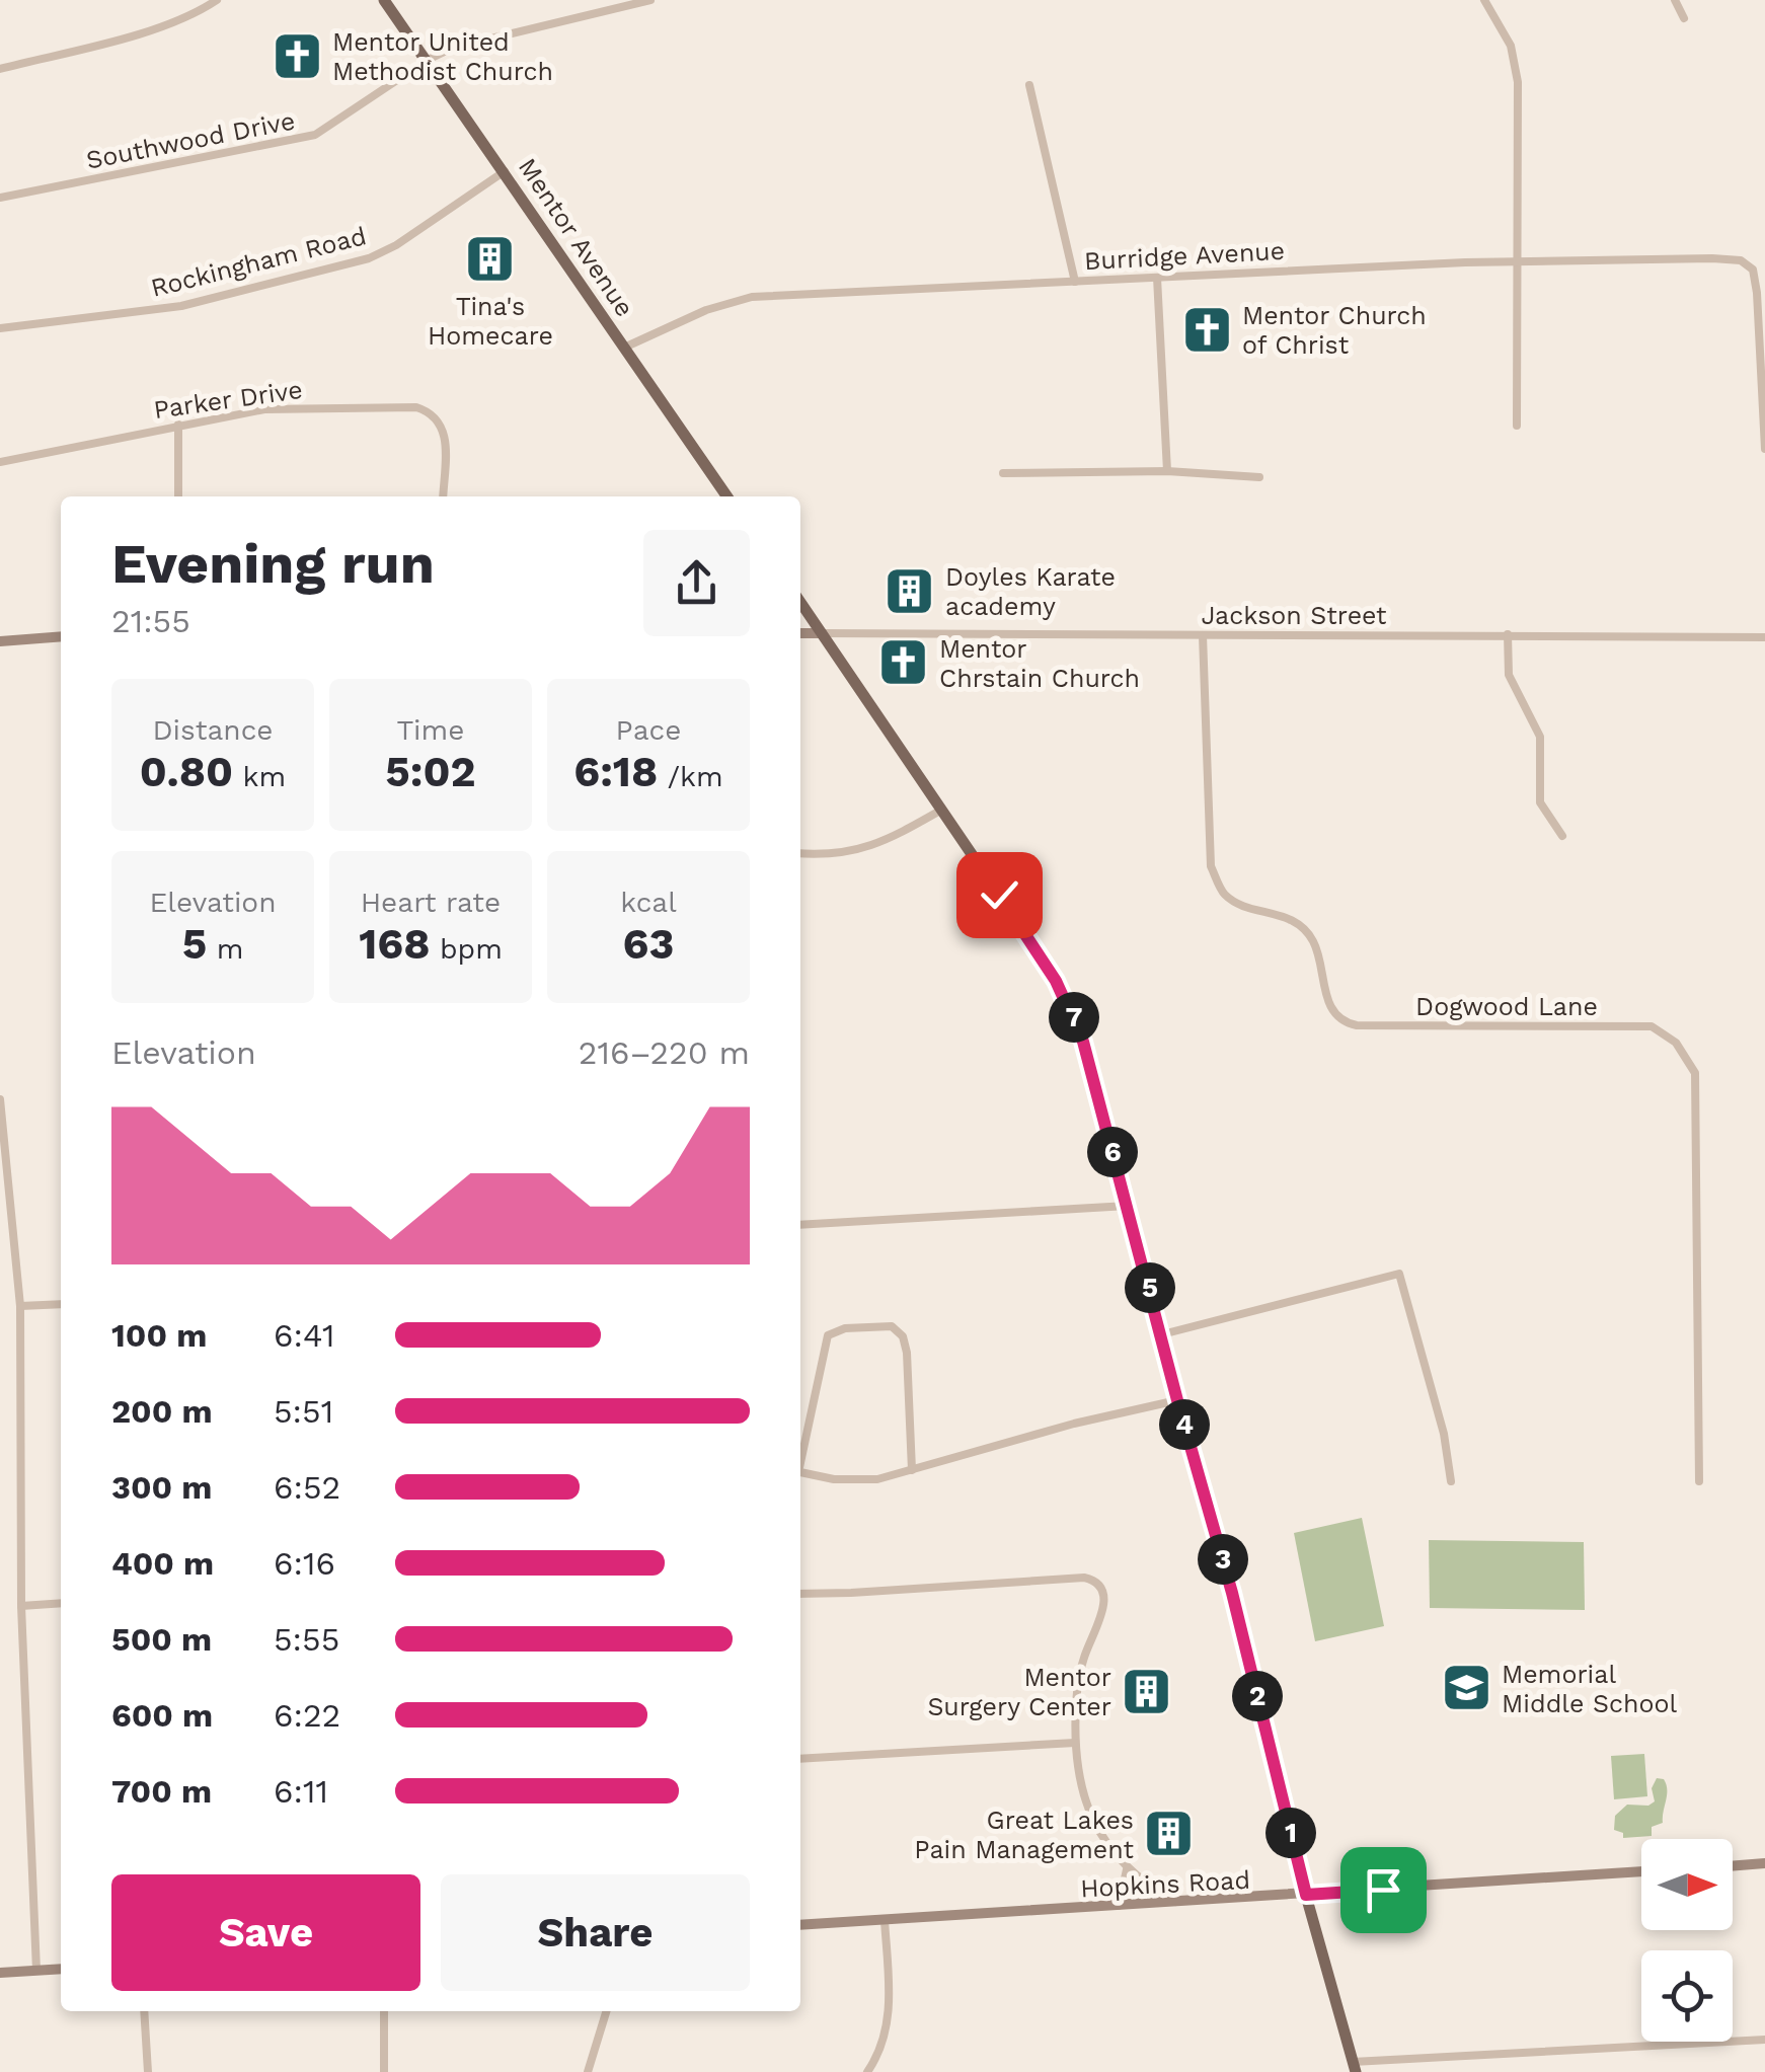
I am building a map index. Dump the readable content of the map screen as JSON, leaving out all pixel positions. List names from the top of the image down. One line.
{"streets":{"main road":["Mentor Avenue"],"street":["Southwood Drive","Burridge Avenue","Rockingham Road","Parker Drive","Jackson Street","Dogwood Lane","Hopkins Road"]},"crossings":[["Southwood Drive","Mentor Avenue"],["Mentor Avenue","Burridge Avenue"],["Mentor Avenue","Rockingham Road"],["Jackson Street","Dogwood Lane"]],"places":{"church":["Mentor United Methodist Church","Mentor Church of Christ","Mentor Chrstain Church"],"building":["Tina's Homecare","Doyles Karate academy","Mentor Surgery Center","Great Lakes Pain Management"],"school or university":["Memorial Middle School"]},"north":"right","page":{"heading":["Evening run","21:55"],"stats":[["Distance","0.80 km"],["Time","5:02"],["Pace","6:18 /km"],["Elevation","5 m"],["Heart rate","168 bpm"],["kcal","63"]],"pins":["7","6","5","4","3","2","1"],"chart":["Elevation","216–220 m"],"list":[{"name":"100 m","note":"6:41"},{"name":"200 m","note":"5:51"},{"name":"300 m","note":"6:52"},{"name":"400 m","note":"6:16"},{"name":"500 m","note":"5:55"},{"name":"600 m","note":"6:22"},{"name":"700 m","note":"6:11"}],"buttons":["Save","Share"]}}
